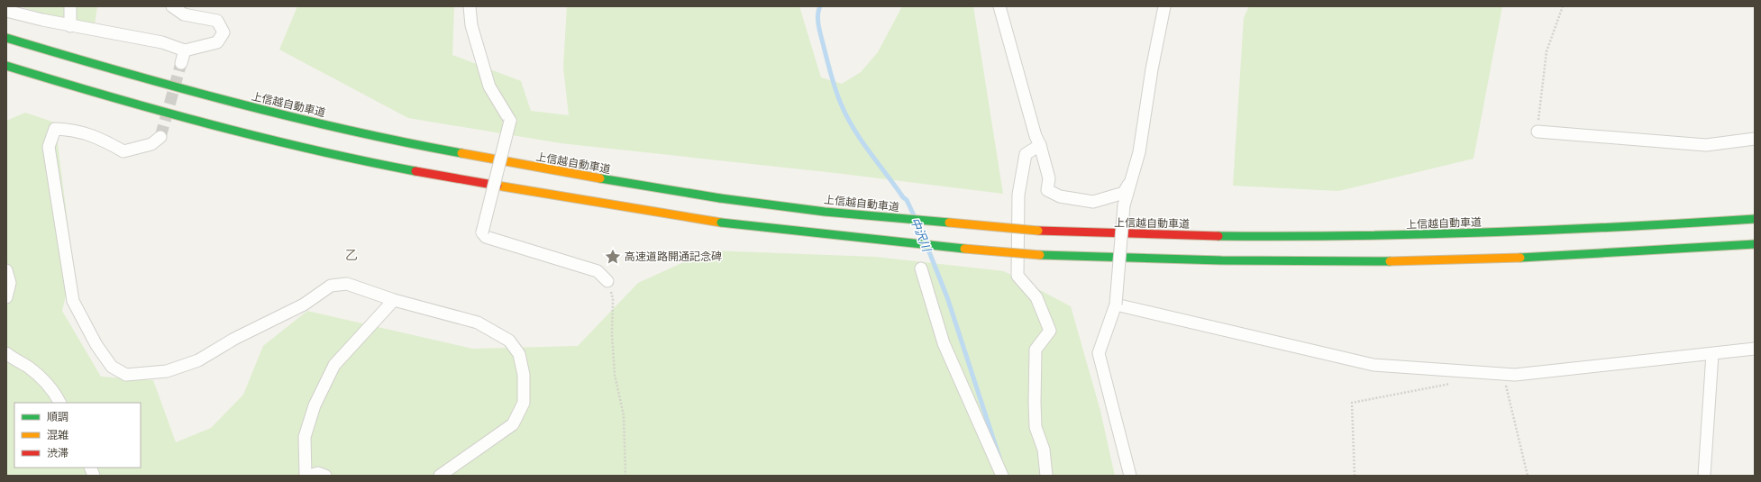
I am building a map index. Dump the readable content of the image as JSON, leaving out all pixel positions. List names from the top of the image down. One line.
{"streets":{"highway":["上信越自動車道"]},"districts":["乙"],"water":["中沢川"],"places":{"place":["高速道路開通記念碑"]},"legend":["順調","混雑","渋滞"]}
